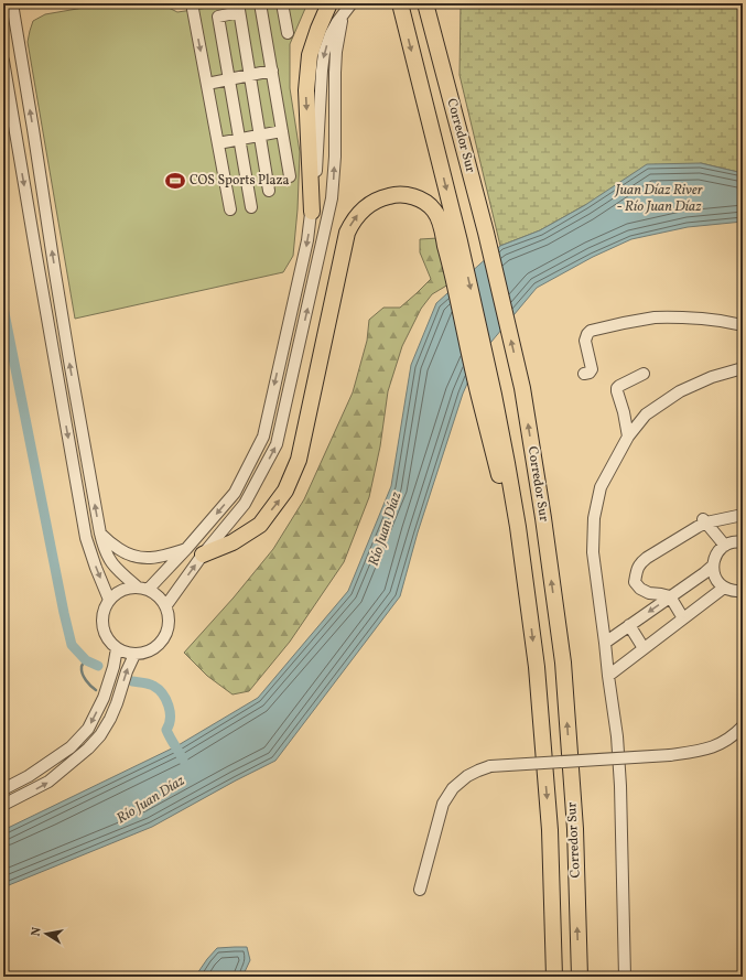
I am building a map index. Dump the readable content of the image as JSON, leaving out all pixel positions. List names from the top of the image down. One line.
{"streets":{"highway":["Corredor Sur"]},"water":["Juan Díaz River - Río Juan Díaz","Río Juan Díaz"],"places":{"sports":["COS Sports Plaza"]},"north":"left"}
